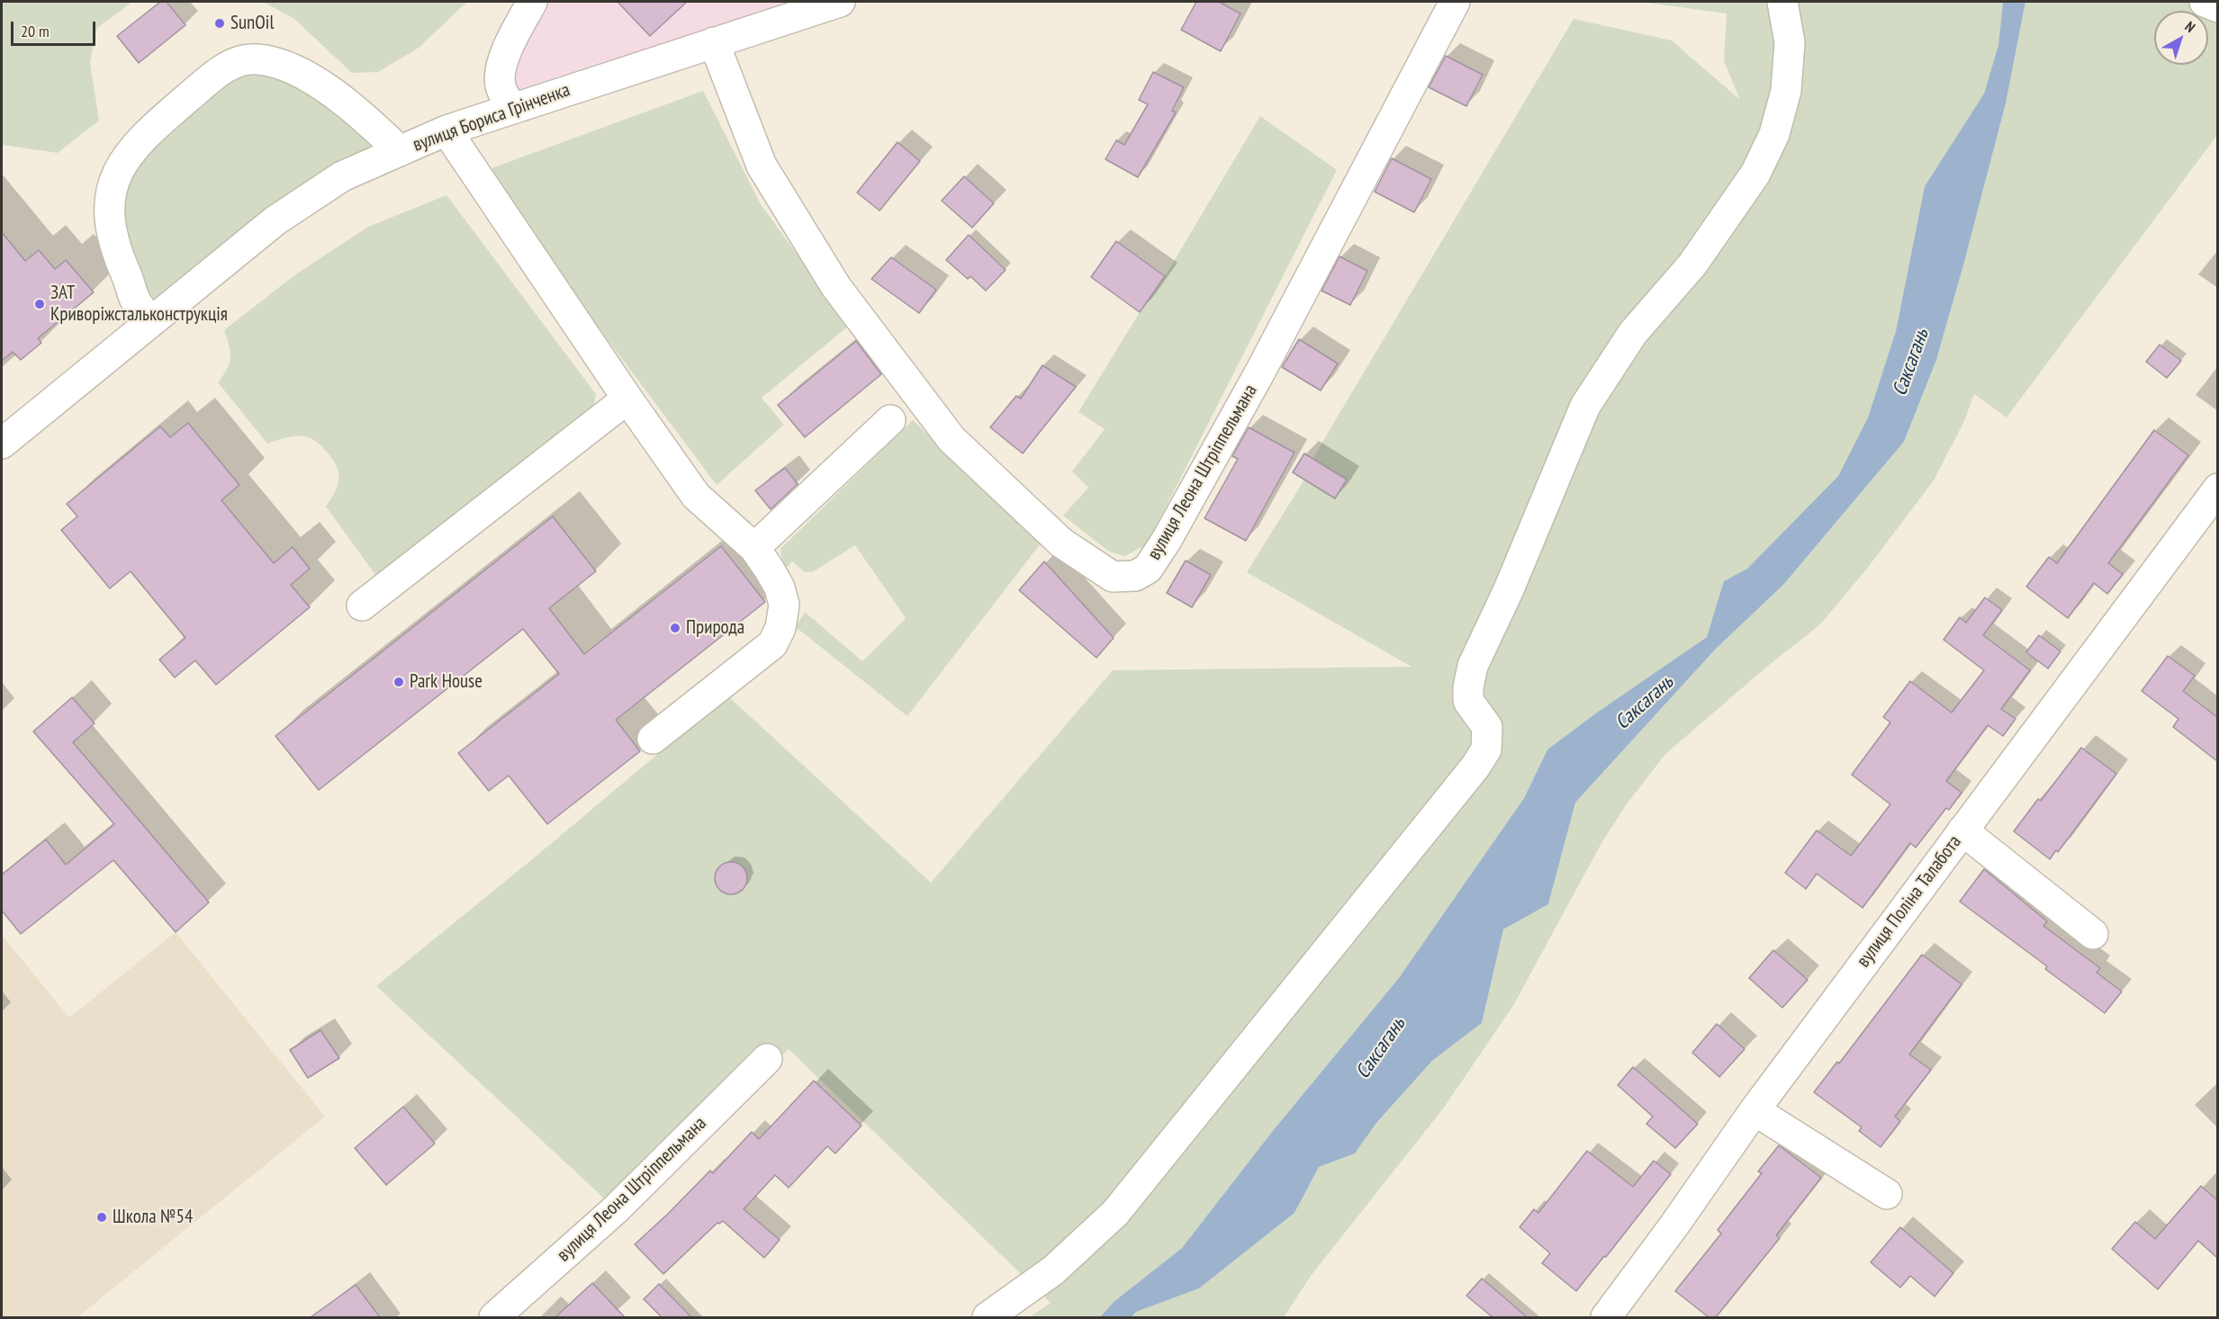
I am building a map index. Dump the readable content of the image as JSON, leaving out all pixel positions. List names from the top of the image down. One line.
{"streets":{"street":["вулиця Бориса Грінченка","вулиця Леона Штріппельмана","вулиця Поліна Талабота"]},"crossings":[["вулиця Бориса Грінченка","вулиця Леона Штріппельмана"]],"water":["Саксагань"],"places":["SunOil","ЗАТ Криворіжстальконструкція","Природа","Park House","Школа №54"],"scale_bar":"20 m","north":"top right"}
